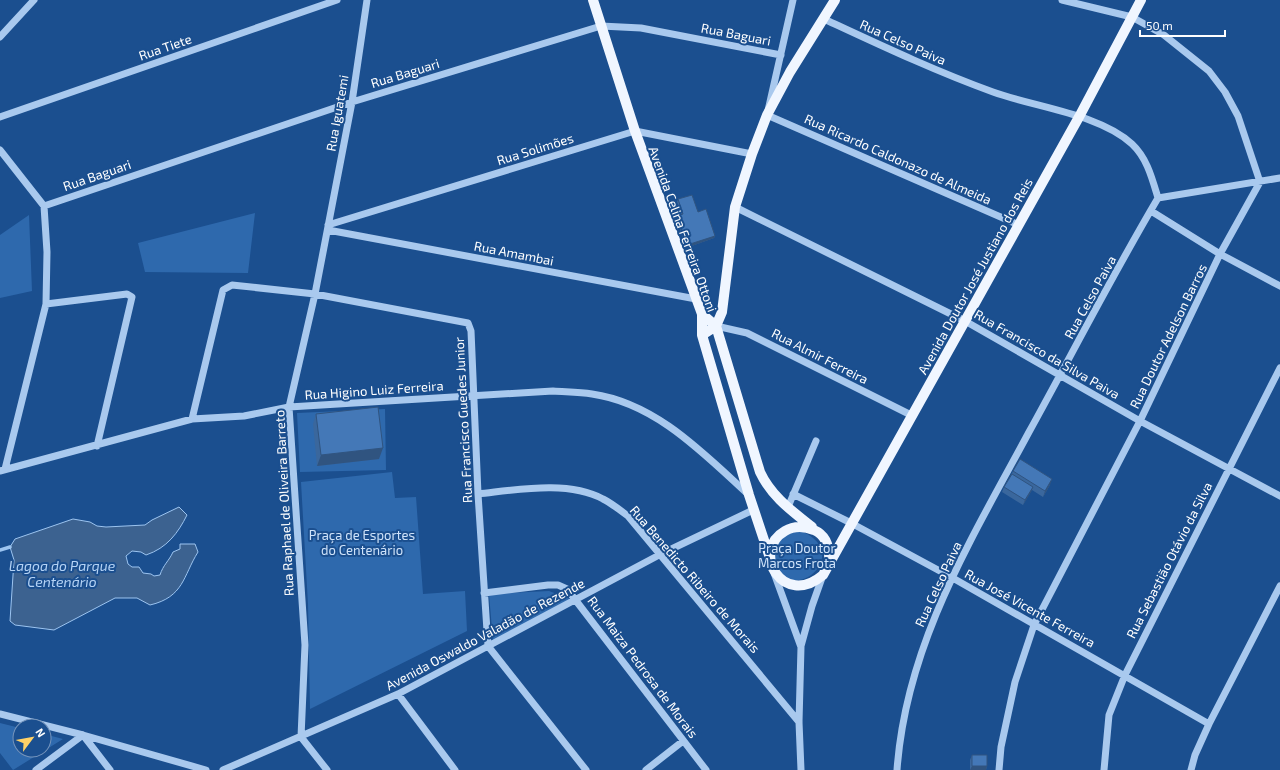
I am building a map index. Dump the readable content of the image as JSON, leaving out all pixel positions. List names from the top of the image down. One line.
{"streets":{"main road":["Avenida Celina Ferreira Ottoni","Avenida Doutor José Justiano dos Reis"],"street":["Rua Baguari","Rua Celso Paiva","Rua Tiete","Rua Iguatemi","Rua Solimões","Rua Ricardo Caldonazo de Almeida","Rua Amambai","Rua Doutor Adelson Barros","Rua Francisco da Silva Paiva","Rua Almir Ferreira","Rua Higino Luiz Ferreira","Rua Francisco Guedes Junior","Rua Raphael de Oliveira Barreto","Rua Sebastião Otávio da Silva","Rua Benedicto Ribeiro de Morais","Rua José Vicente Ferreira","Avenida Oswaldo Valadão de Rezende","Rua Maiza Pedrosa de Morais"]},"crossings":[["Rua Baguari","Rua Iguatemi"],["Rua Baguari","Avenida Celina Ferreira Ottoni"],["Rua Celso Paiva","Avenida Doutor José Justiano dos Reis"],["Rua Celso Paiva","Rua Francisco da Silva Paiva"],["Rua Celso Paiva","Rua José Vicente Ferreira"],["Rua Iguatemi","Rua Solimões"],["Rua Iguatemi","Rua Amambai"],["Rua Iguatemi","Rua Raphael de Oliveira Barreto"],["Rua Solimões","Avenida Celina Ferreira Ottoni"],["Rua Solimões","Rua Amambai"],["Rua Solimões","Rua Raphael de Oliveira Barreto"],["Rua Ricardo Caldonazo de Almeida","Avenida Doutor José Justiano dos Reis"],["Avenida Celina Ferreira Ottoni","Rua Amambai"],["Avenida Celina Ferreira Ottoni","Avenida Doutor José Justiano dos Reis"],["Avenida Celina Ferreira Ottoni","Rua Higino Luiz Ferreira"],["Avenida Celina Ferreira Ottoni","Avenida Oswaldo Valadão de Rezende"],["Rua Amambai","Rua Raphael de Oliveira Barreto"],["Avenida Doutor José Justiano dos Reis","Rua Francisco da Silva Paiva"],["Avenida Doutor José Justiano dos Reis","Rua Almir Ferreira"],["Avenida Doutor José Justiano dos Reis","Rua José Vicente Ferreira"],["Rua Doutor Adelson Barros","Rua Francisco da Silva Paiva"],["Rua Doutor Adelson Barros","Rua José Vicente Ferreira"],["Rua Francisco da Silva Paiva","Rua Sebastião Otávio da Silva"],["Rua Higino Luiz Ferreira","Rua Francisco Guedes Junior"],["Rua Higino Luiz Ferreira","Rua Raphael de Oliveira Barreto"],["Rua Francisco Guedes Junior","Rua Raphael de Oliveira Barreto"],["Rua Francisco Guedes Junior","Rua Benedicto Ribeiro de Morais"],["Rua Francisco Guedes Junior","Avenida Oswaldo Valadão de Rezende"],["Rua Francisco Guedes Junior","Rua Maiza Pedrosa de Morais"],["Rua Raphael de Oliveira Barreto","Avenida Oswaldo Valadão de Rezende"],["Rua Sebastião Otávio da Silva","Rua José Vicente Ferreira"],["Rua Benedicto Ribeiro de Morais","Avenida Oswaldo Valadão de Rezende"],["Avenida Oswaldo Valadão de Rezende","Rua Maiza Pedrosa de Morais"]],"water":["Lagoa do Parque Centenário"],"parks":["Praça de Esportes do Centenário","Praça Doutor Marcos Frota"],"scale_bar":"50 m","north":"top right"}
